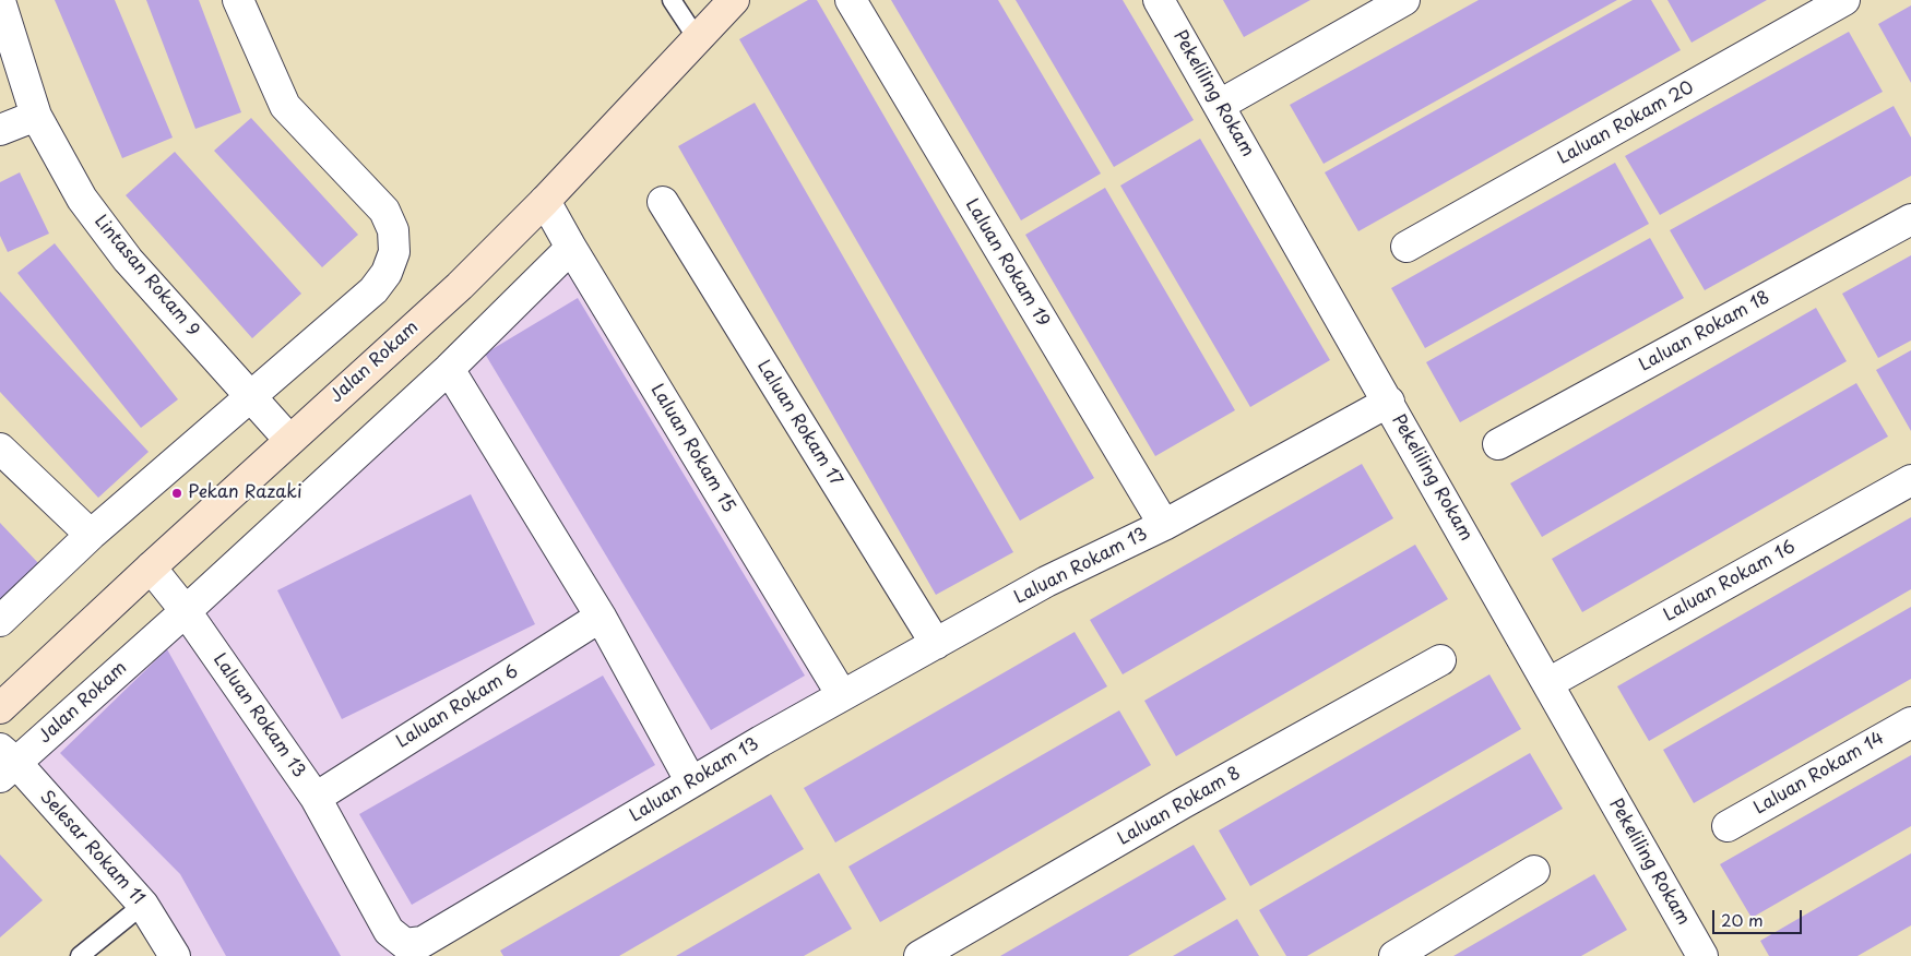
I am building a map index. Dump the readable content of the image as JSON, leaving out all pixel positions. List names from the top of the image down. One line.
{"streets":{"main road":["Jalan Rokam"],"street":["Pekeliling Rokam","Laluan Rokam 20","Laluan Rokam 19","Lintasan Rokam 9","Laluan Rokam 18","Laluan Rokam 17","Laluan Rokam 15","Laluan Rokam 13","Laluan Rokam 16","Laluan Rokam 6","Laluan Rokam 14","Laluan Rokam 8","Selesar Rokam 11"]},"crossings":[["Pekeliling Rokam","Laluan Rokam 13"],["Pekeliling Rokam","Laluan Rokam 16"],["Laluan Rokam 19","Laluan Rokam 13"],["Lintasan Rokam 9","Jalan Rokam"],["Jalan Rokam","Laluan Rokam 15"],["Jalan Rokam","Laluan Rokam 13"],["Jalan Rokam","Selesar Rokam 11"],["Laluan Rokam 17","Laluan Rokam 13"],["Laluan Rokam 15","Laluan Rokam 13"],["Laluan Rokam 13","Laluan Rokam 6"]],"places":["Pekan Razaki"],"scale_bar":"20 m"}
